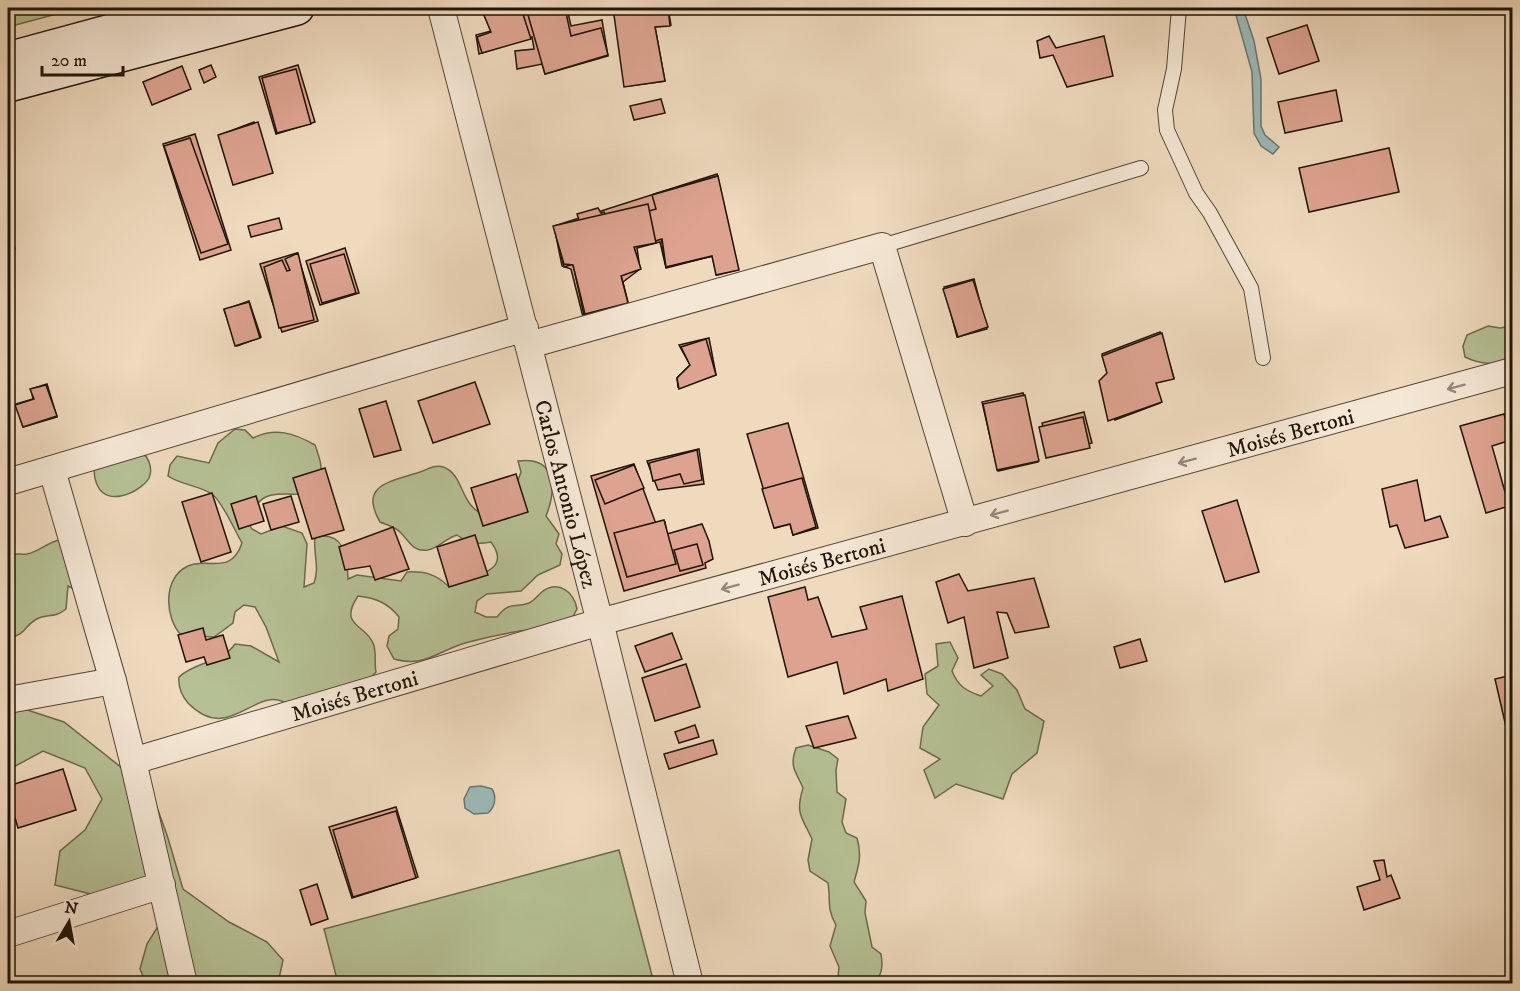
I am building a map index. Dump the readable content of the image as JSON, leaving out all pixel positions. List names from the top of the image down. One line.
{"streets":{"street":["Moisés Bertoni","Carlos Antonio López"]},"crossings":[["Moisés Bertoni","Carlos Antonio López"]],"one_way":["Moisés Bertoni"],"scale_bar":"20 m","north":"top"}
